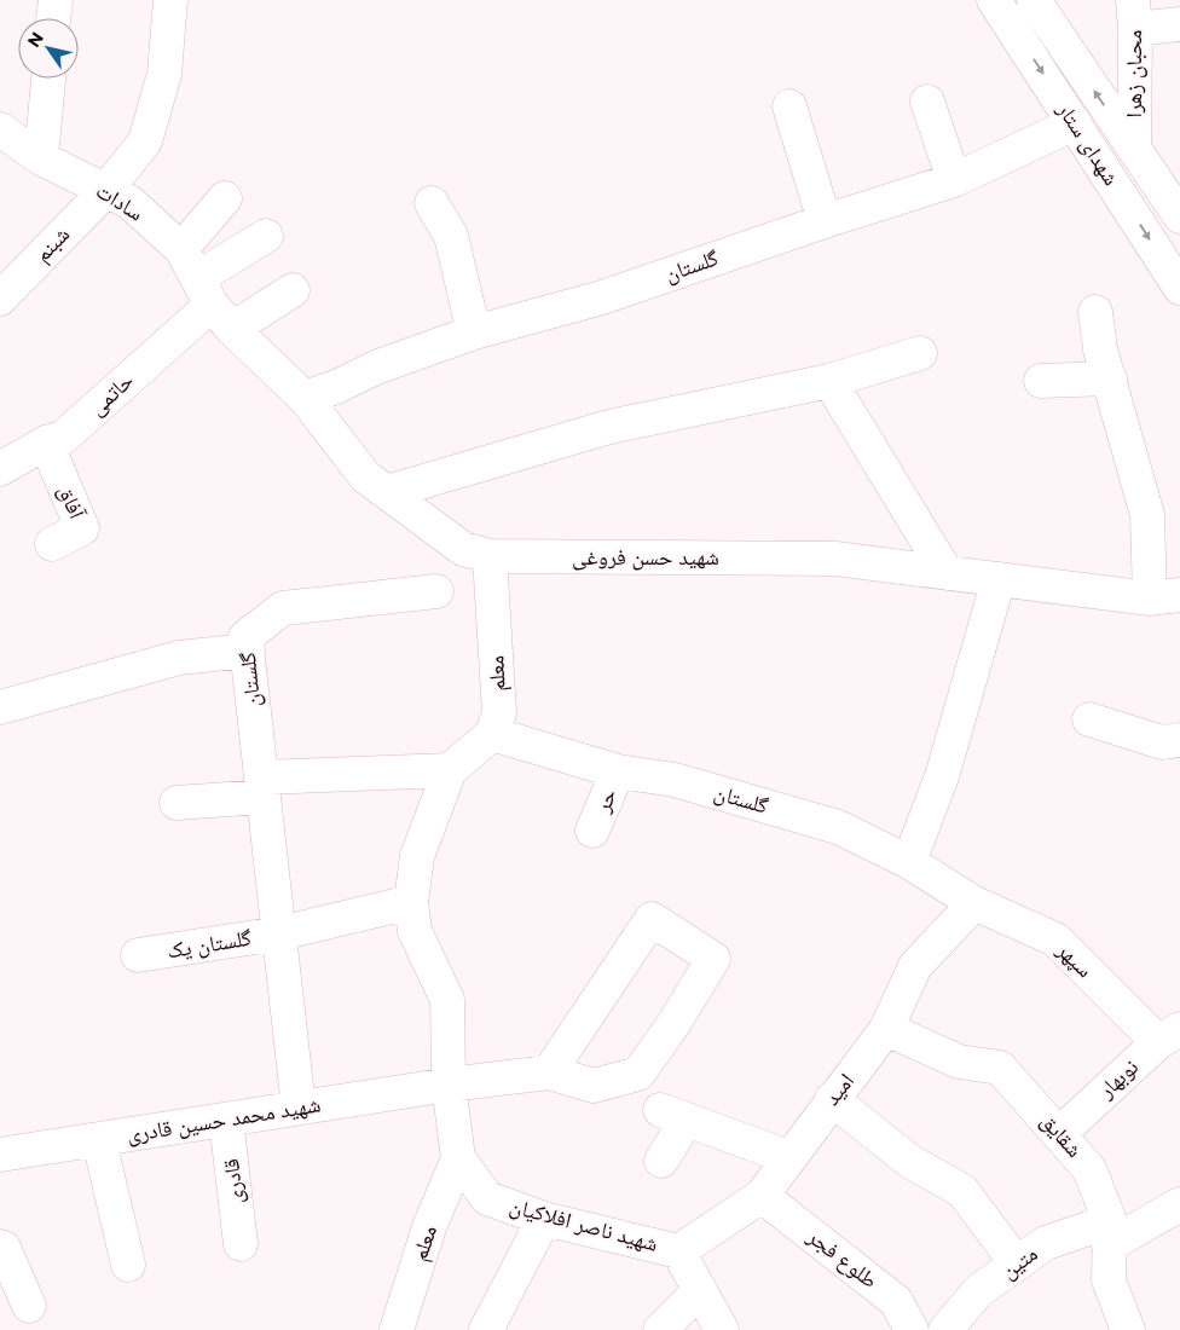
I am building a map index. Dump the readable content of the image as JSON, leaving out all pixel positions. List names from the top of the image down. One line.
{"streets":{"street":["محبان زهرا","شهدای ستار","سادات","شبنم","گلستان","حاتمی","آفاق","شهید حسن فروغی","معلم","حر","گلستان یک","سپهر","نوبهار","امید","شهید محمد حسین قادری","شقایق","قادری","شهید ناصر افلاکیان","طلوع فجر","متین"]},"crossings":[["محبان زهرا","شهدای ستار"],["شهدای ستار","گلستان"],["سادات","شبنم"],["سادات","حاتمی"],["سادات","شهید حسن فروغی"],["گلستان","شهید حسن فروغی"],["گلستان","معلم"],["گلستان","حر"],["گلستان","گلستان یک"],["گلستان","سپهر"],["گلستان","امید"],["گلستان","شهید محمد حسین قادری"],["حاتمی","آفاق"],["حاتمی","شهید حسن فروغی"],["شهید حسن فروغی","معلم"],["معلم","شهید ناصر افلاکیان"],["گلستان یک","شهید ناصر افلاکیان"],["سپهر","نوبهار"],["سپهر","امید"],["نوبهار","شقایق"],["امید","شقایق"],["امید","شهید ناصر افلاکیان"],["امید","طلوع فجر"],["شهید محمد حسین قادری","قادری"],["شهید محمد حسین قادری","شهید ناصر افلاکیان"],["شقایق","متین"]],"north":"top left"}
